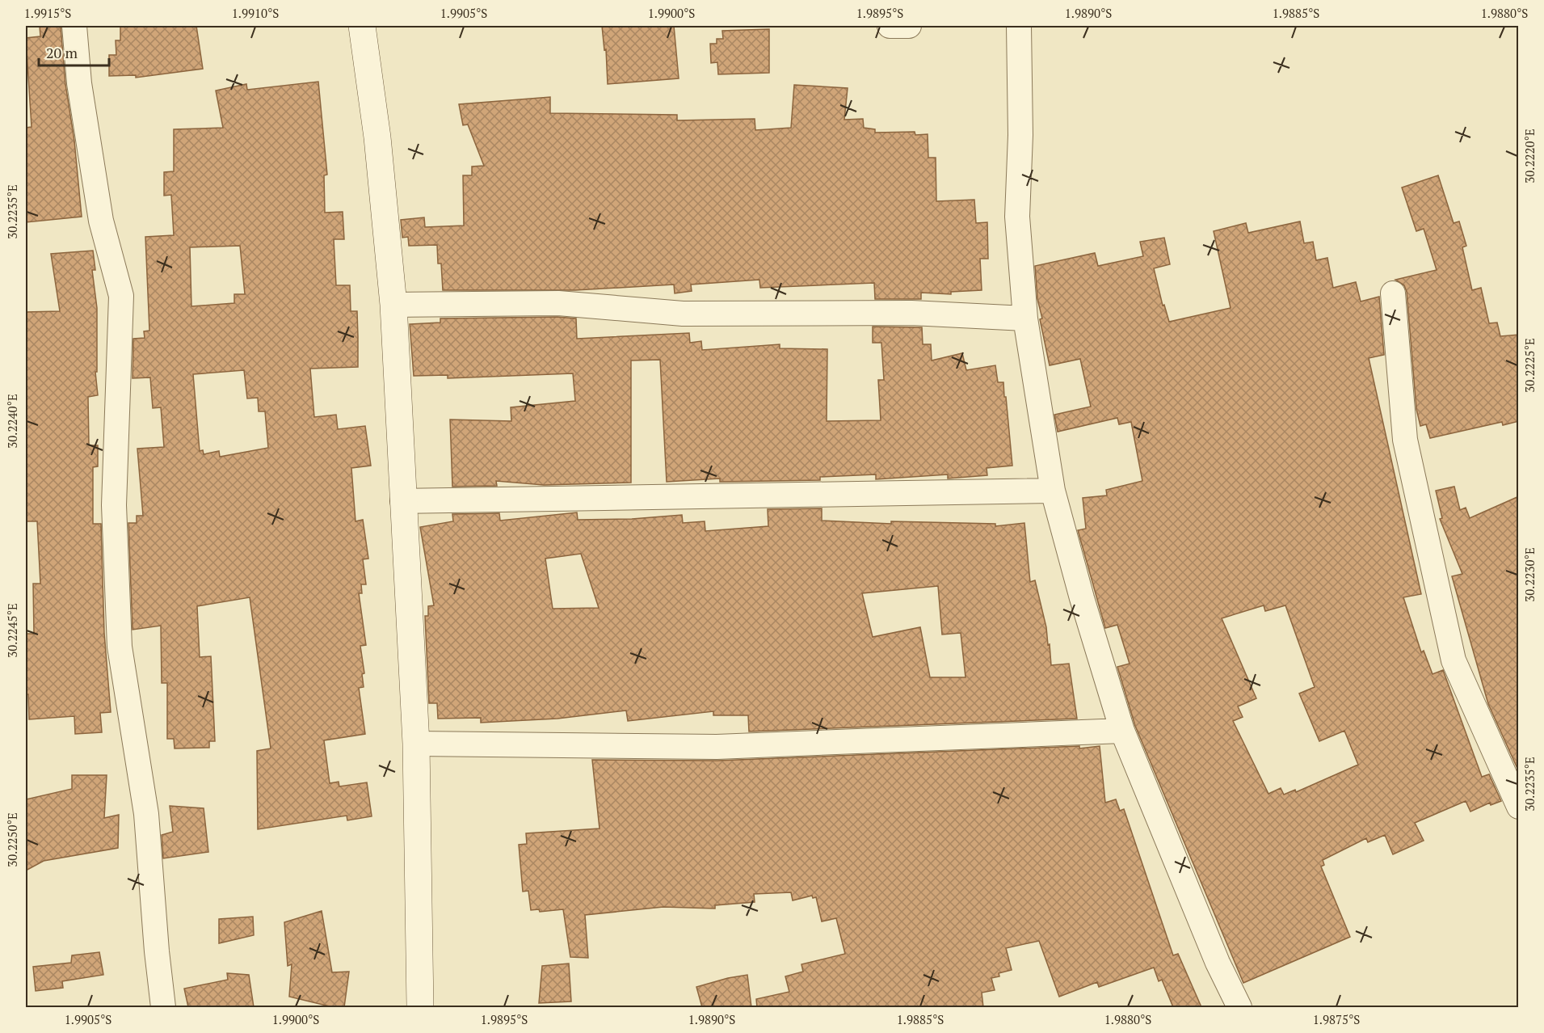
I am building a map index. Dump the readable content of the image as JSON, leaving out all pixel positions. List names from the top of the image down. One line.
{"scale_bar":"20 m","coordinates":["1.9915°S","1.9910°S","1.9905°S","1.9900°S","1.9895°S","1.9890°S","1.9885°S","1.9880°S","30.2220°E","30.2235°E","30.2225°E","30.2240°E","30.2230°E","30.2245°E","30.2250°E","1.9875°S"]}
